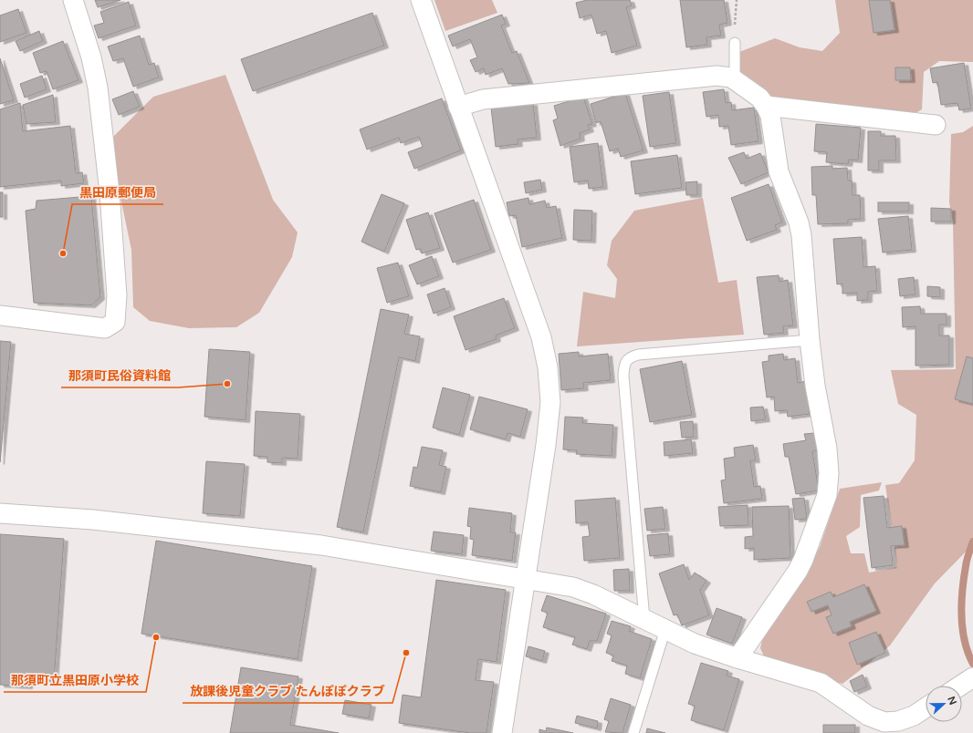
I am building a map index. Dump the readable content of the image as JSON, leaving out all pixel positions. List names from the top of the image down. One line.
{"places":["黒田原郵便局","那須町民俗資料館","那須町立黒田原小学校","放課後児童クラブ たんぽぽクラブ"],"north":"right"}
